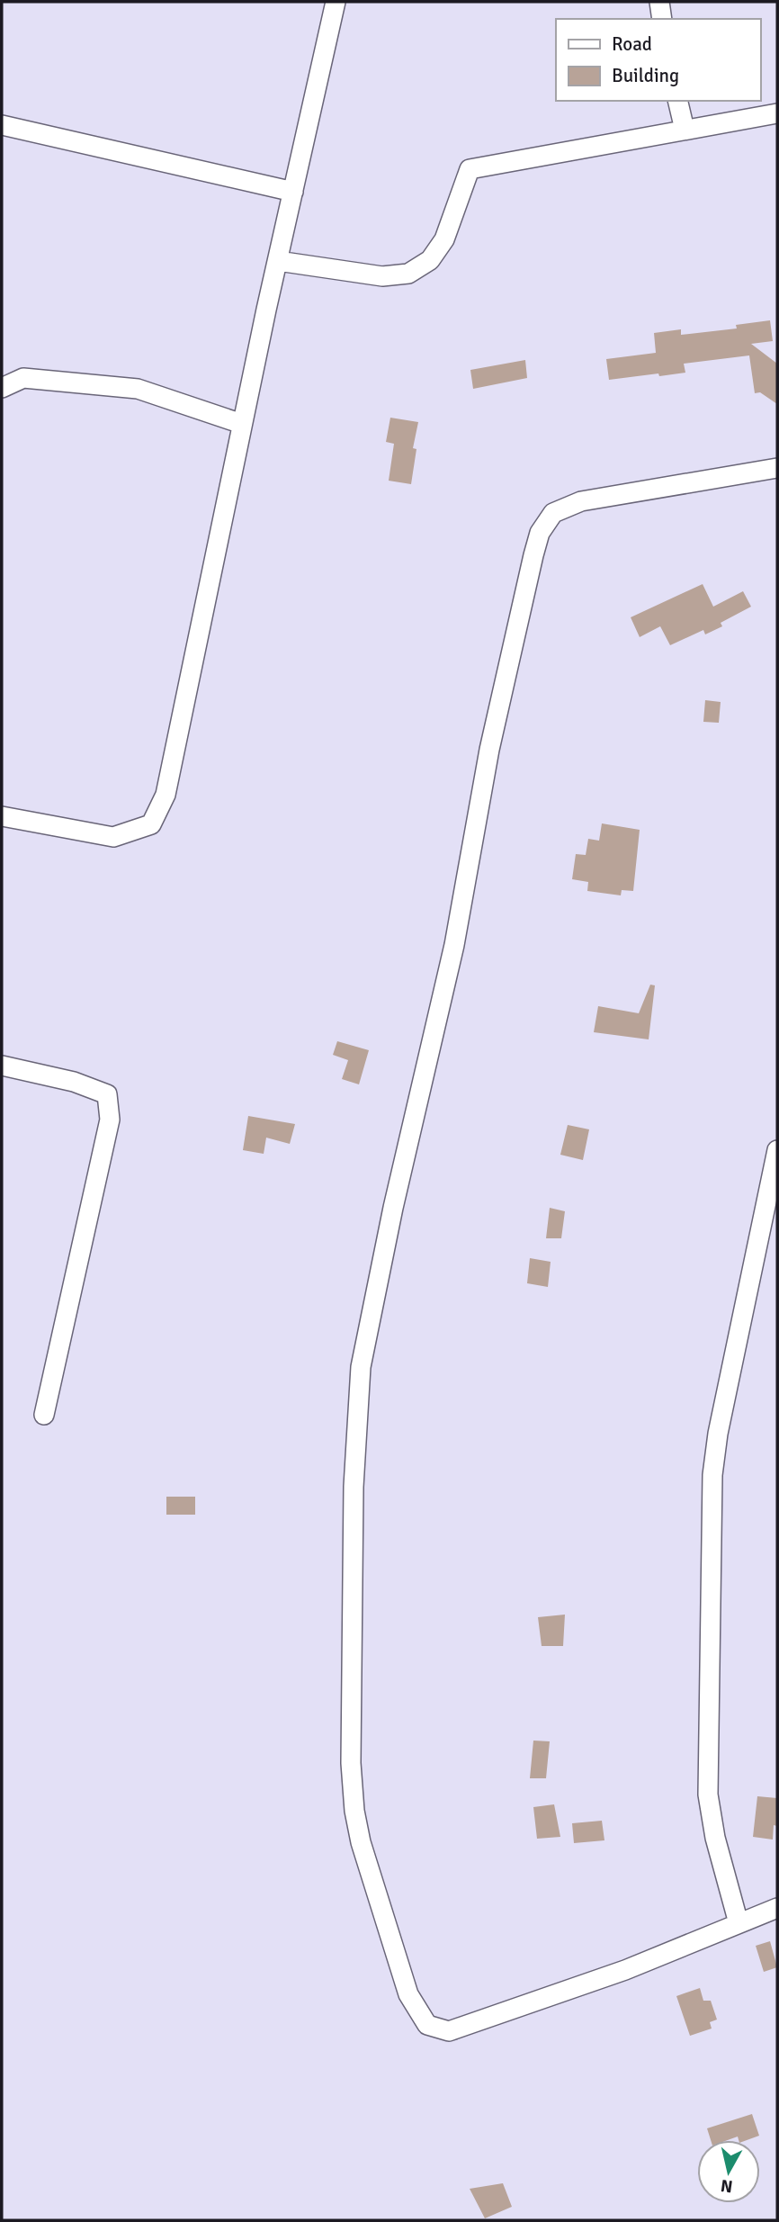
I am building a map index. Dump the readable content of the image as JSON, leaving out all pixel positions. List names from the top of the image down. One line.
{"legend":["Road","Building"],"north":"bottom"}
